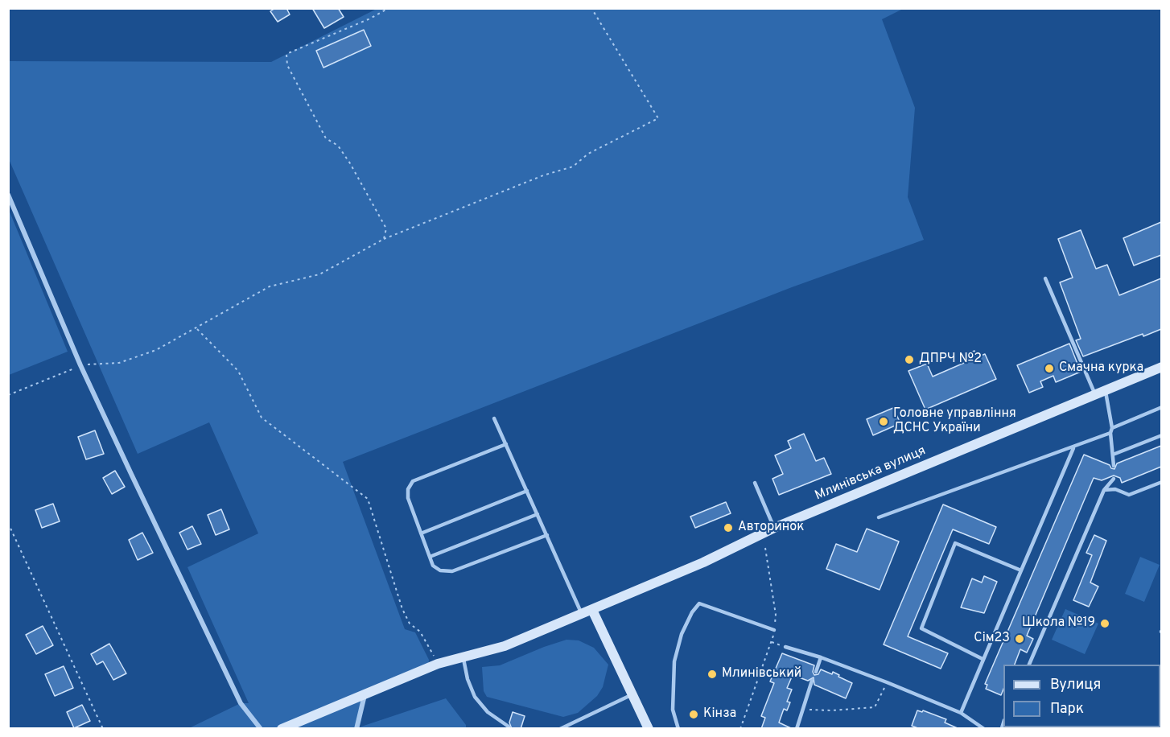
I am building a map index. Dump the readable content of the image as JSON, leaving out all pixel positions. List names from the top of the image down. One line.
{"streets":{"main road":["Млинівська вулиця"]},"places":["ДПРЧ №2","Смачна курка","Головне управління ДСНС України","Авторинок","Школа №19","Сім23","Млинівський","Кінза"],"legend":["Вулиця","Парк"]}
